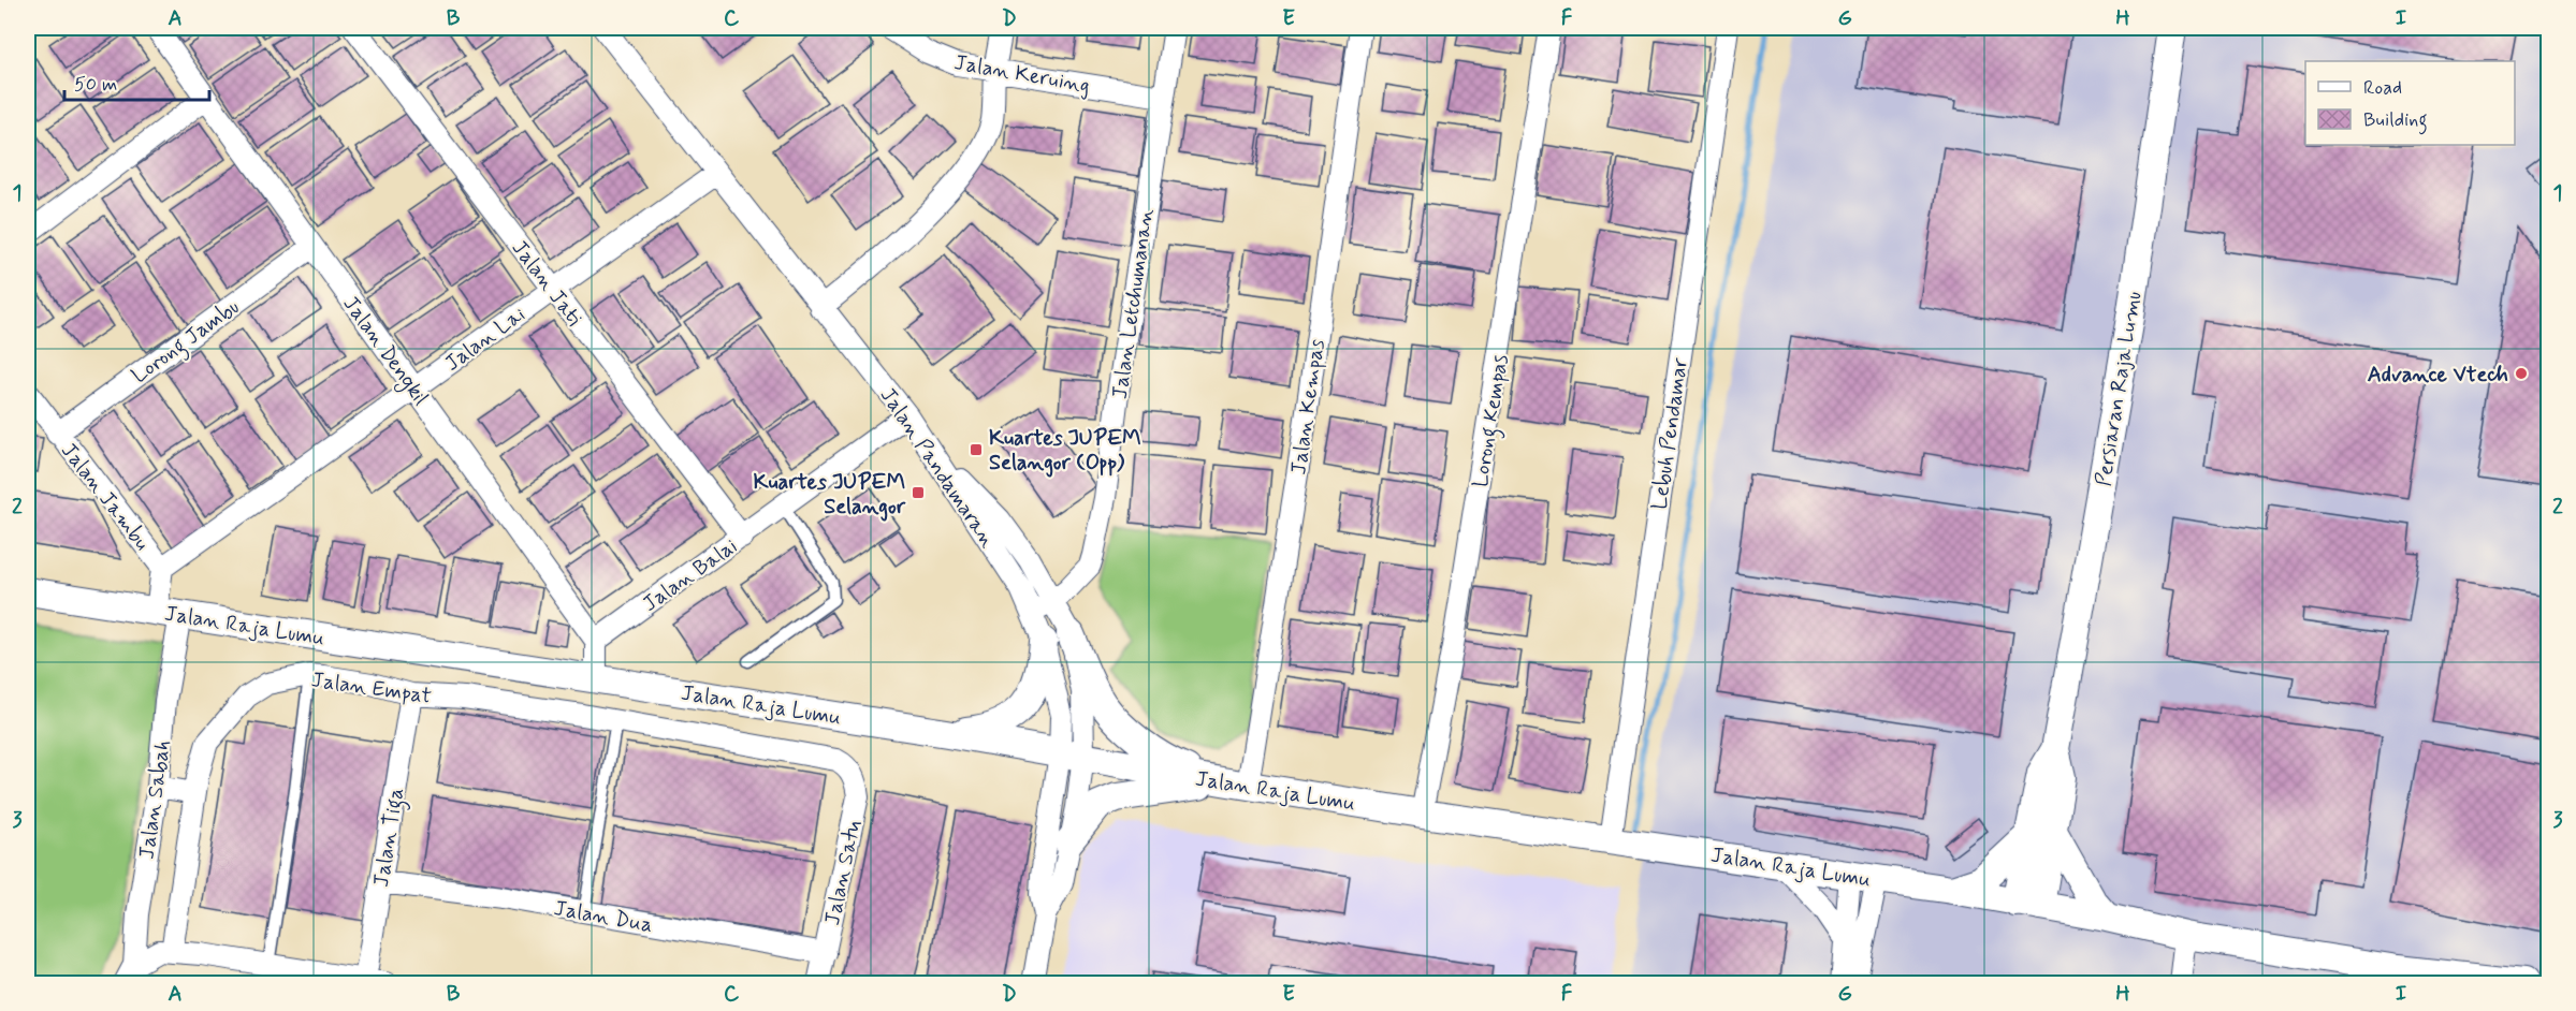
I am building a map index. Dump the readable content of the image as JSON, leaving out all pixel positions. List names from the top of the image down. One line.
{"streets":{"street":["Jalan Keruing","Jalan Jati","Jalan Letchumanan","Jalan Lai","Lorong Jambu","Jalan Dengkil","Persiaran Raja Lumu","Jalan Kempas","Lorong Kempas","Lebuh Pendamar","Jalan Pandamaran","Jalan Jambu","Jalan Balai","Jalan Raja Lumu","Jalan Empat","Jalan Sabah","Jalan Tiga","Jalan Satu","Jalan Dua"]},"crossings":[["Jalan Keruing","Jalan Letchumanan"],["Jalan Jati","Jalan Lai"],["Jalan Jati","Jalan Balai"],["Jalan Letchumanan","Jalan Pandamaran"],["Jalan Lai","Jalan Dengkil"],["Jalan Lai","Jalan Pandamaran"],["Jalan Lai","Jalan Jambu"],["Lorong Jambu","Jalan Dengkil"],["Lorong Jambu","Jalan Jambu"],["Jalan Dengkil","Jalan Balai"],["Persiaran Raja Lumu","Jalan Raja Lumu"],["Jalan Kempas","Jalan Raja Lumu"],["Lorong Kempas","Jalan Raja Lumu"],["Lebuh Pendamar","Jalan Raja Lumu"],["Jalan Pandamaran","Jalan Balai"],["Jalan Pandamaran","Jalan Raja Lumu"],["Jalan Raja Lumu","Jalan Sabah"],["Jalan Empat","Jalan Tiga"],["Jalan Empat","Jalan Satu"],["Jalan Tiga","Jalan Dua"],["Jalan Satu","Jalan Dua"]],"places":{"other":["Advance Vtech"],"transit":["Kuartes JUPEM Selangor (Opp)","Kuartes JUPEM Selangor"]},"legend":["Road","Building"],"scale_bar":"50 m","grid":{"columns":["A","B","C","D","E","F","G","H","I"],"rows":["1","2","3"]}}
